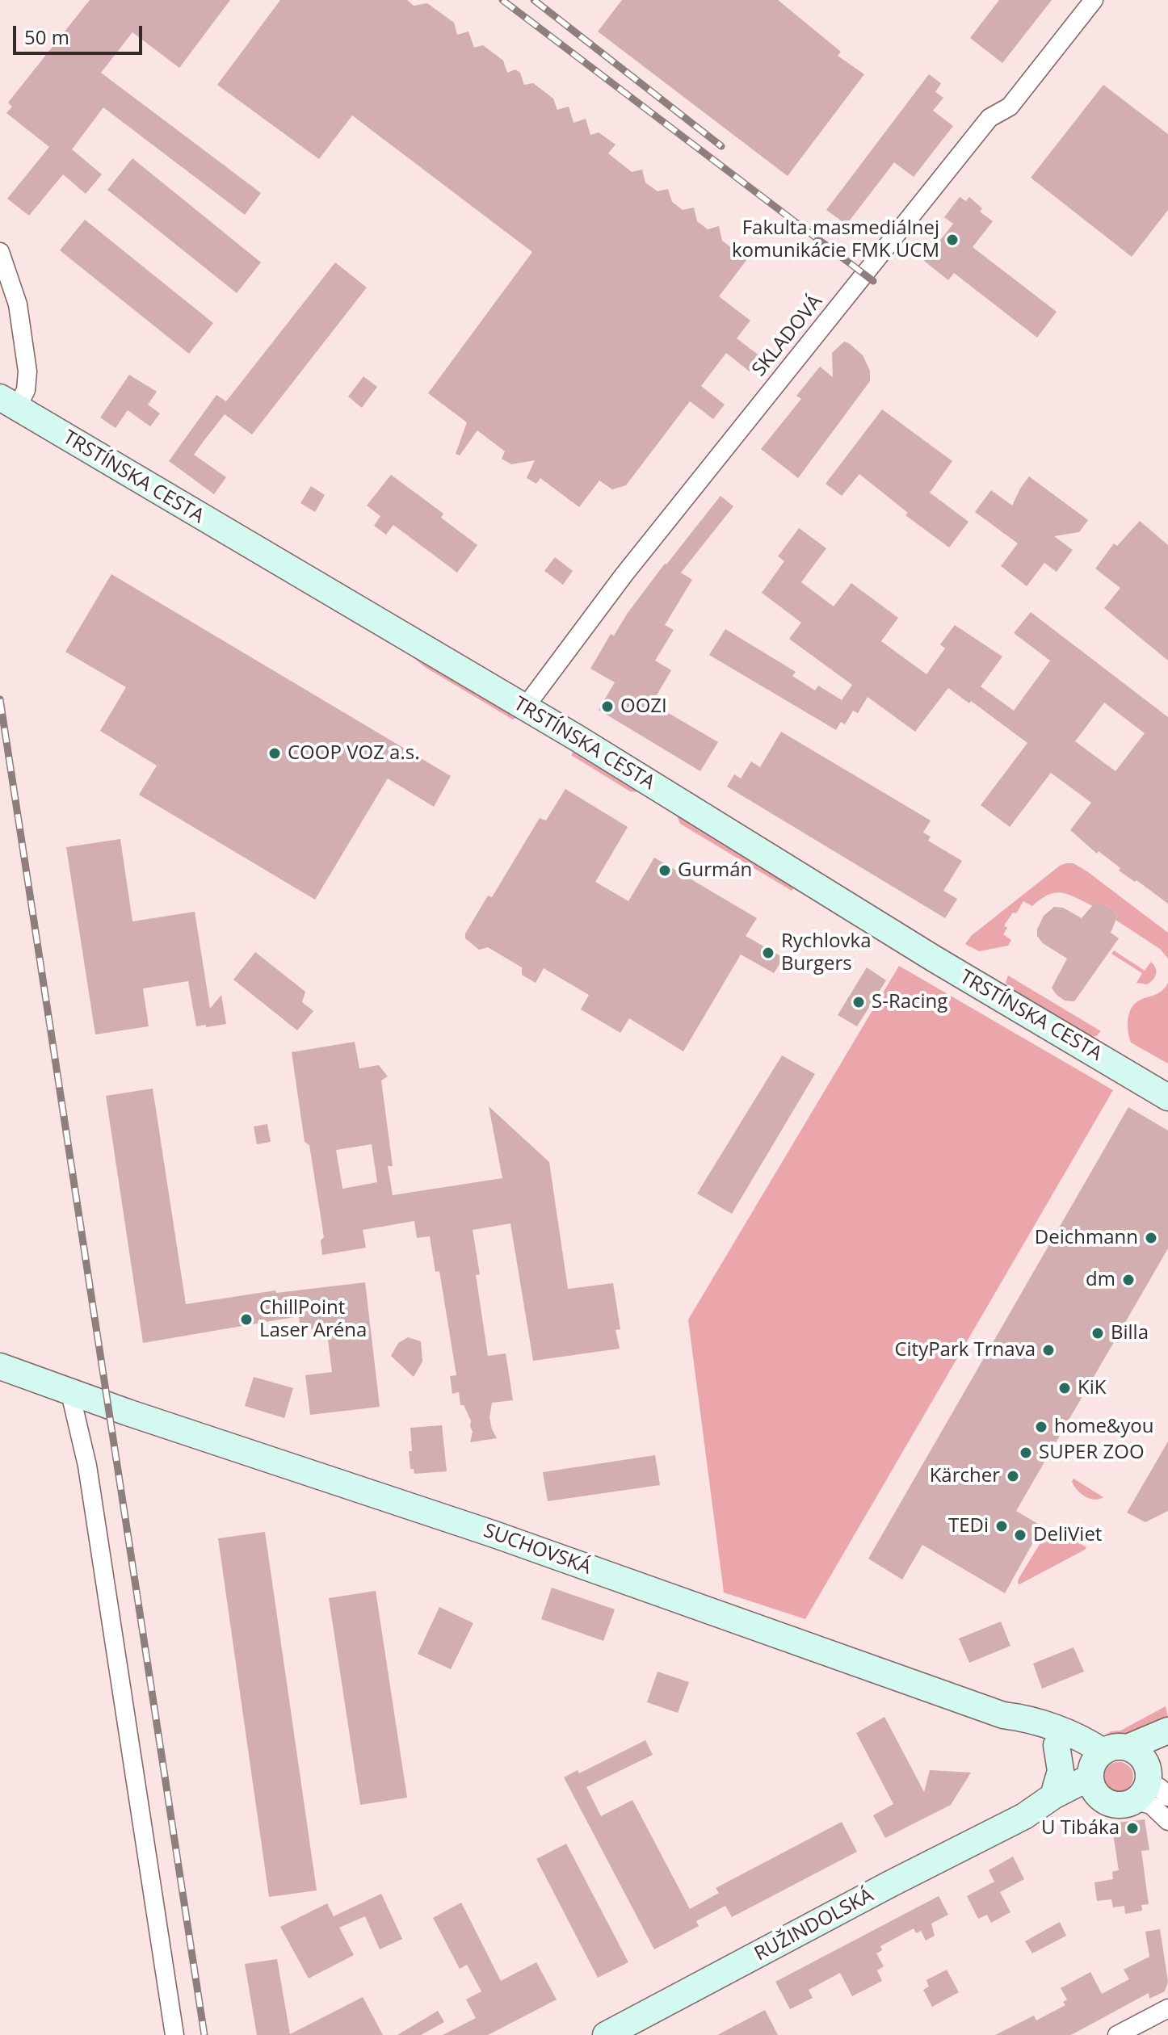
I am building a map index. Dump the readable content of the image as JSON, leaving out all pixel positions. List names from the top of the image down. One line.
{"streets":{"main road":["TRSTÍNSKA CESTA","SUCHOVSKÁ","RUŽINDOLSKÁ"],"street":["SKLADOVÁ"]},"crossings":[["SKLADOVÁ","TRSTÍNSKA CESTA"],["SUCHOVSKÁ","RUŽINDOLSKÁ"]],"places":["Fakulta masmediálnej komunikácie FMK UCM","OOZI","COOP VOZ a.s.","Gurmán","Rychlovka Burgers","S-Racing","Deichmann","dm","ChillPoint Laser Aréna","Billa","CityPark Trnava","KiK","home&you","SUPER ZOO","Kärcher","TEDi","DeliViet","U Tibáka"],"scale_bar":"50 m"}
